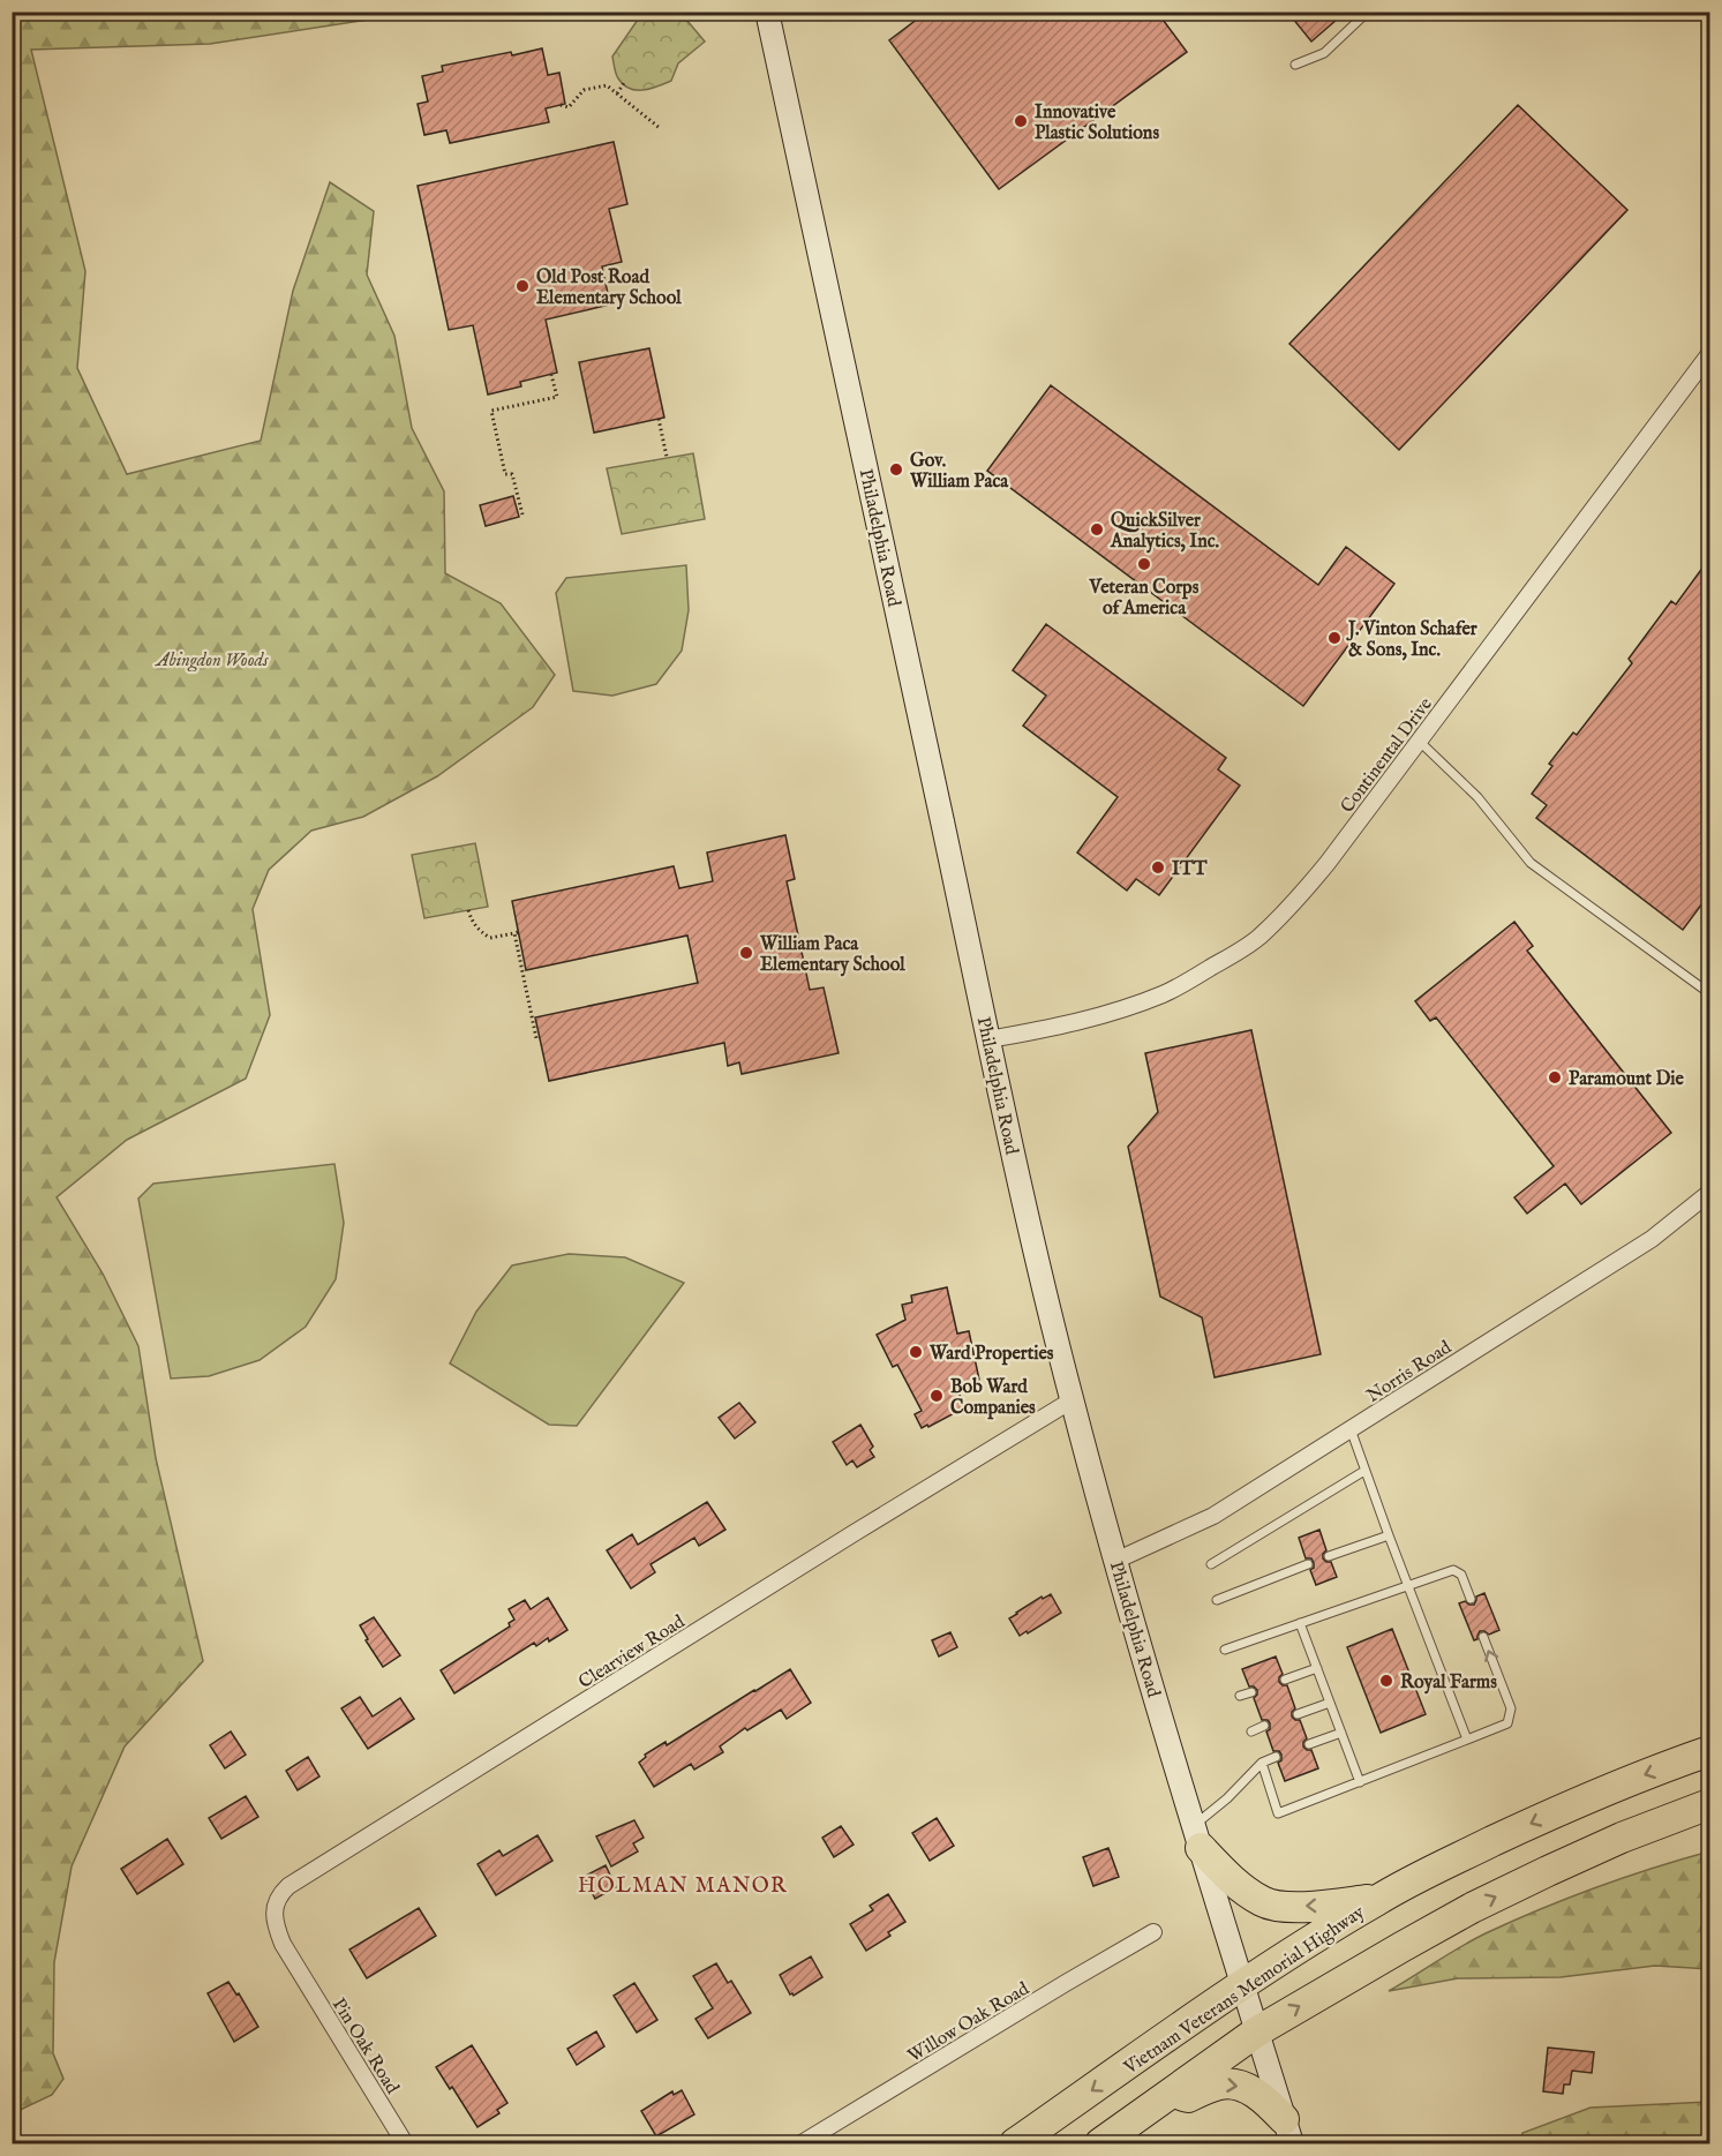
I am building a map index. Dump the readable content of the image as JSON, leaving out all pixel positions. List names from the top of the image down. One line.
{"streets":{"highway":["Vietnam Veterans Memorial Highway"],"main road":["Philadelphia Road"],"street":["Continental Drive","Norris Road","Clearview Road","Willow Oak Road","Pin Oak Road"]},"crossings":[["Philadelphia Road","Continental Drive"],["Philadelphia Road","Norris Road"],["Philadelphia Road","Clearview Road"],["Philadelphia Road","Vietnam Veterans Memorial Highway"],["Clearview Road","Pin Oak Road"]],"districts":["HOLMAN MANOR"],"parks":["Abingdon Woods"],"places":["Innovative Plastic Solutions","Old Post Road Elementary School","Gov. William Paca","QuickSilver Analytics, Inc.","Veteran Corps of America","J. Vinton Schafer & Sons, Inc.","ITT","William Paca Elementary School","Paramount Die","Ward Properties","Bob Ward Companies","Royal Farms"]}
